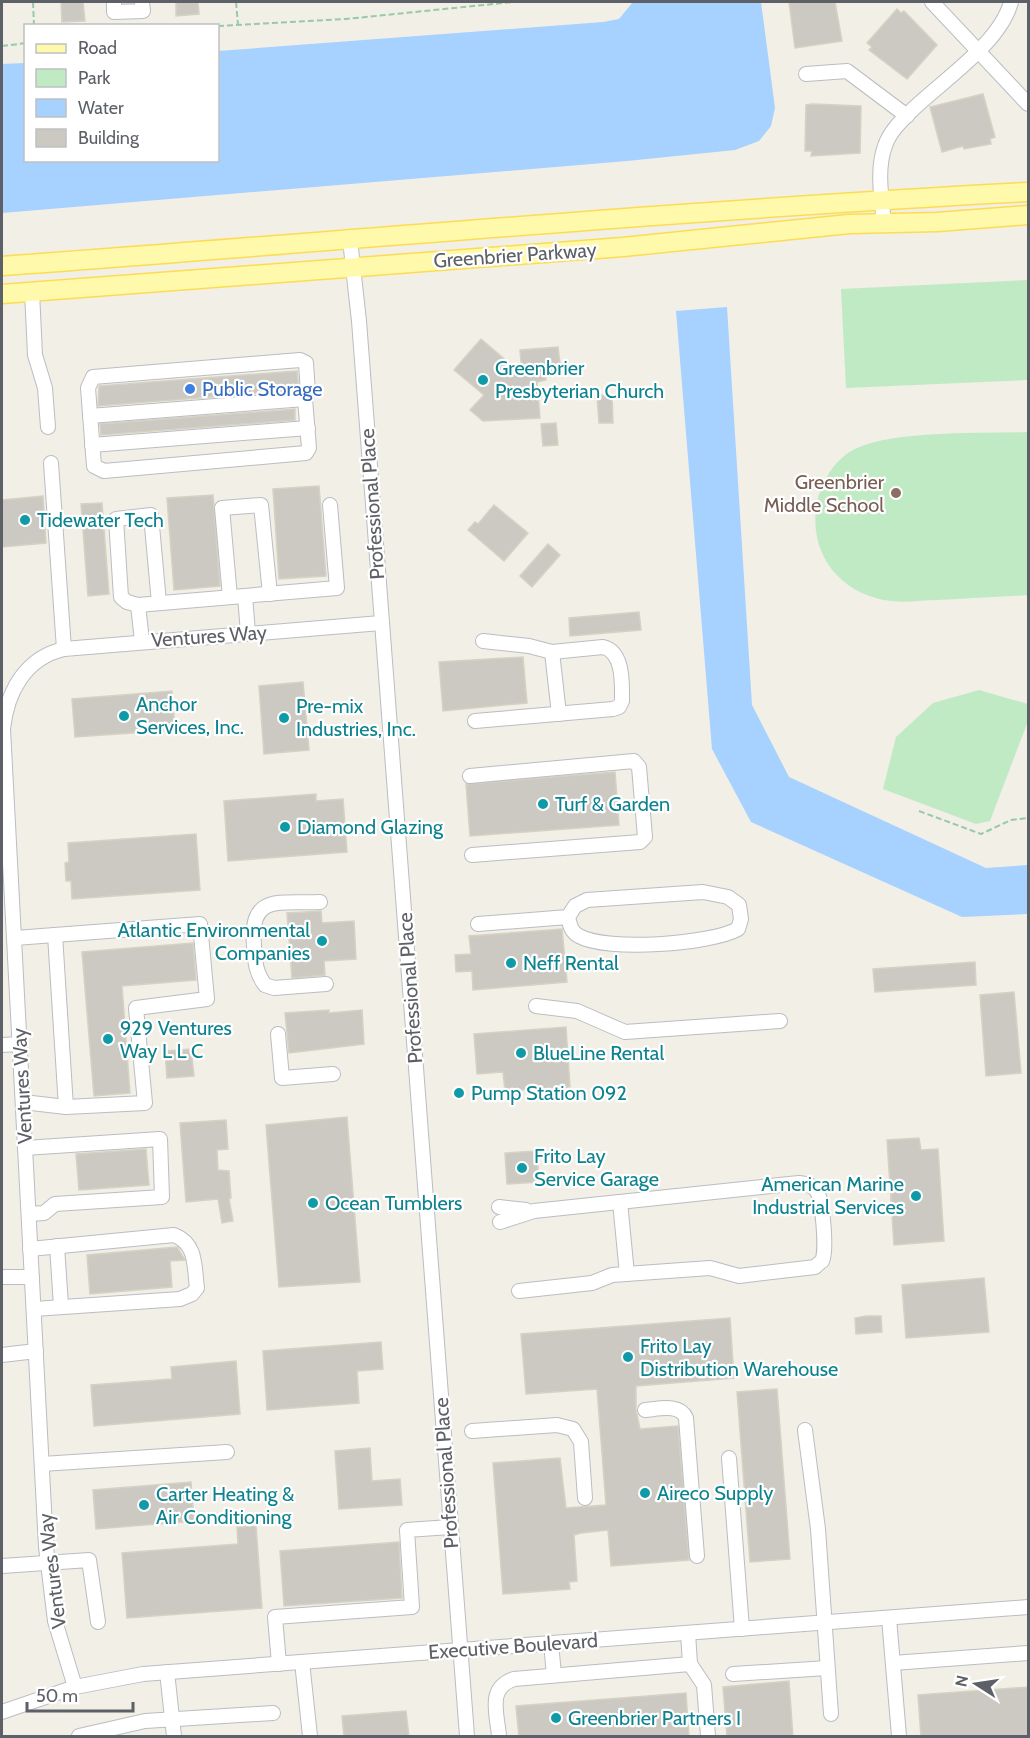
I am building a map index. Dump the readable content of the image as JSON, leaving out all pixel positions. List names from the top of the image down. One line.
{"streets":{"main road":["Greenbrier Parkway"],"street":["Professional Place","Ventures Way","Executive Boulevard"]},"crossings":[["Greenbrier Parkway","Professional Place"],["Professional Place","Ventures Way"],["Professional Place","Executive Boulevard"],["Ventures Way","Executive Boulevard"]],"places":["Greenbrier Presbyterian Church","Public Storage","Greenbrier Middle School","Tidewater Tech","Anchor Services, Inc.","Pre-mix Industries, Inc.","Turf & Garden","Diamond Glazing","Atlantic Environmental Companies","Neff Rental","929 Ventures Way L L C","BlueLine Rental","Pump Station 092","Frito Lay Service Garage","American Marine Industrial Services","Ocean Tumblers","Frito Lay Distribution Warehouse","Aireco Supply","Carter Heating & Air Conditioning","Greenbrier Partners I"],"legend":["Road","Park","Water","Building"],"scale_bar":"50 m","north":"left"}
